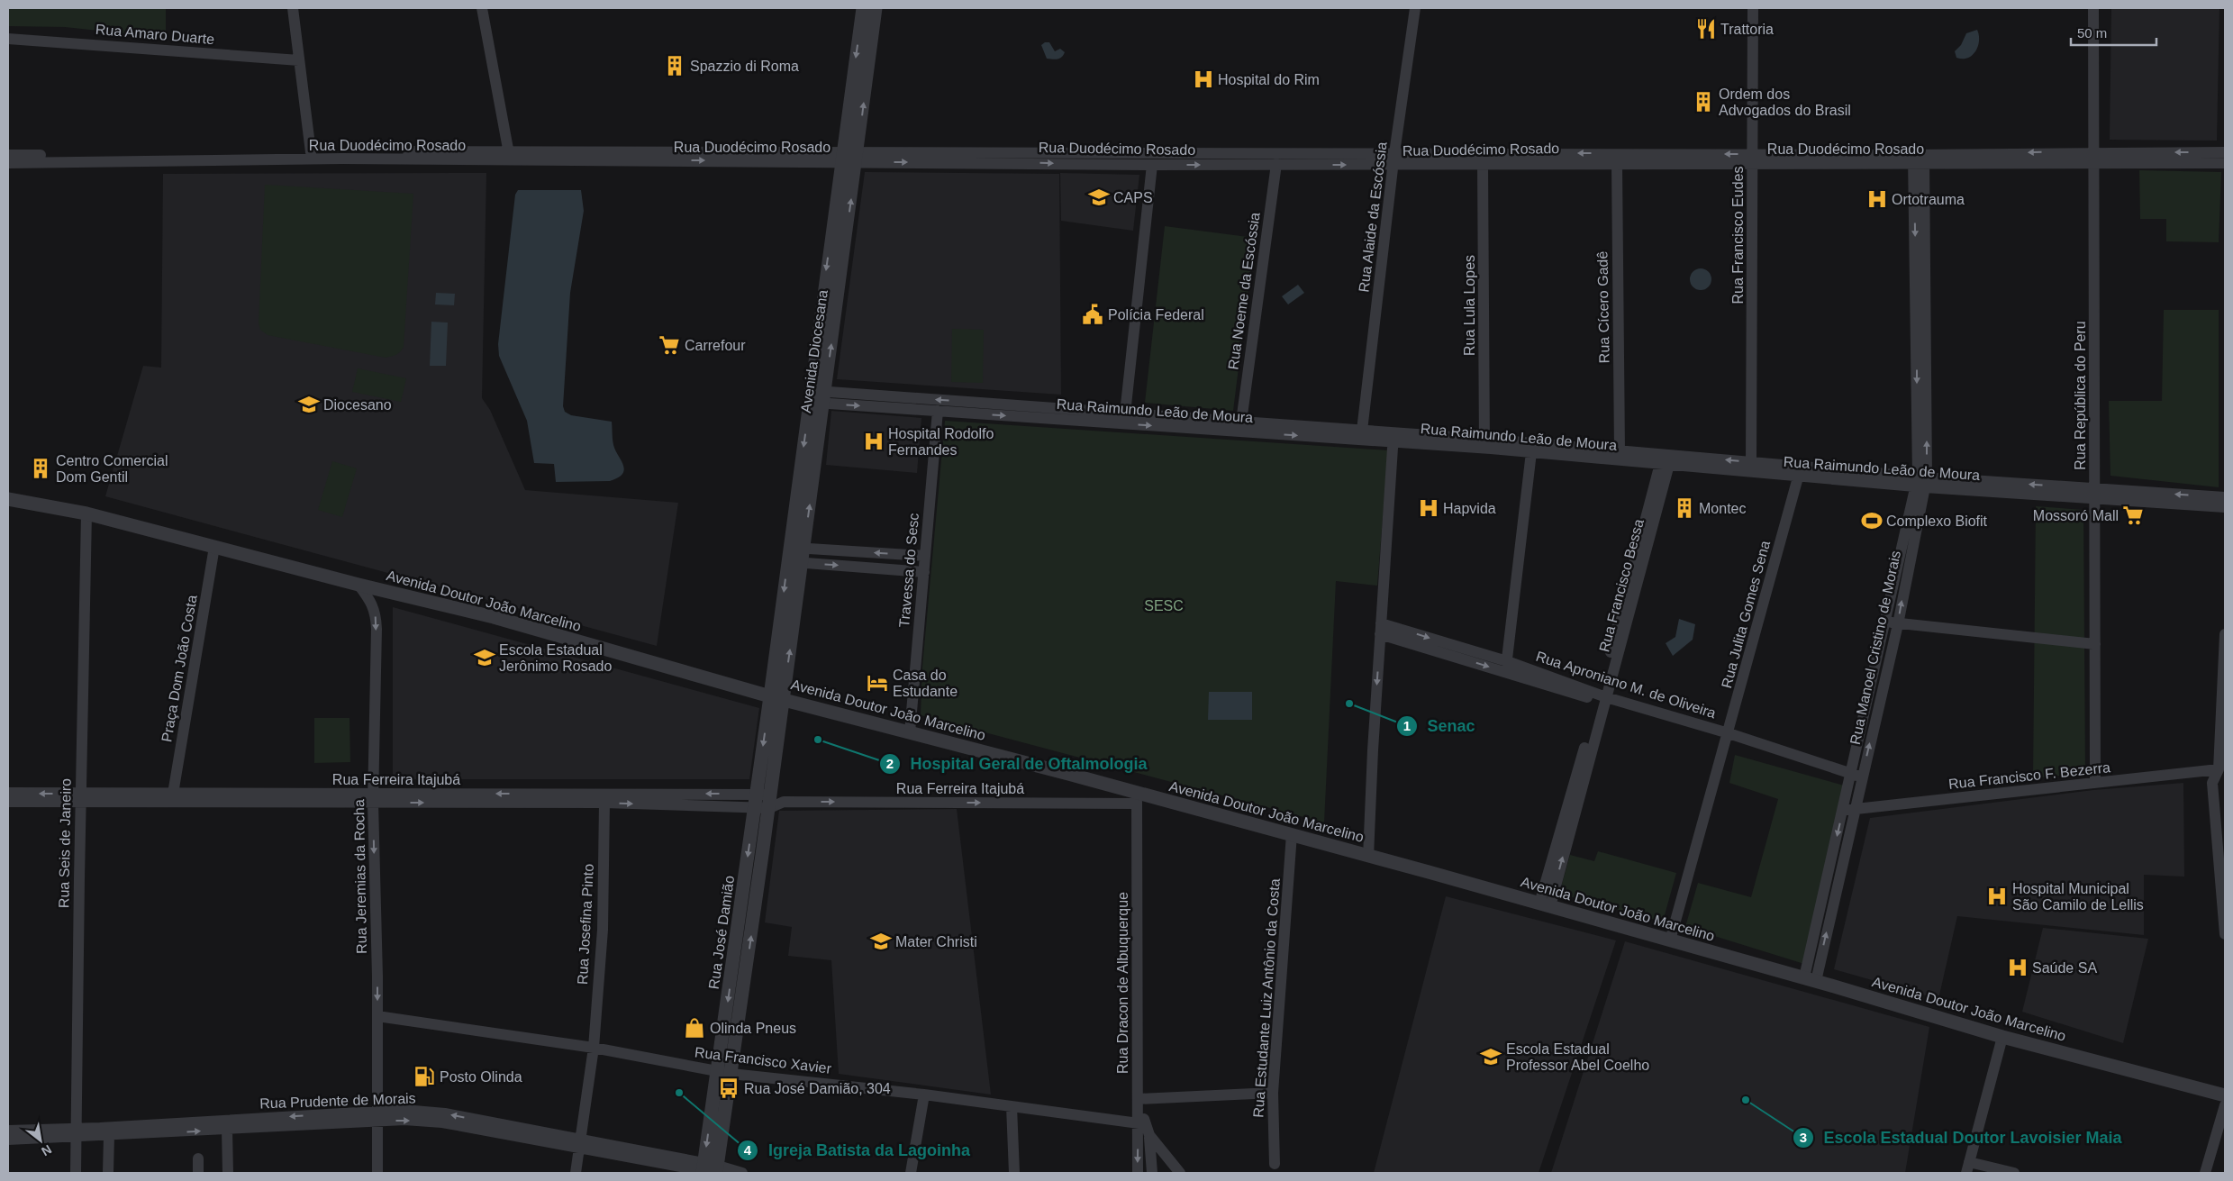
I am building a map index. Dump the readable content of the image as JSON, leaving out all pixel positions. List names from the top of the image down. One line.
{"streets":{"street":["Rua Amaro Duarte","Rua Duodécimo Rosado","Rua Alaide da Escóssia","Rua Francisco Eudes","Rua Noeme da Escóssia","Rua Lula Lopes","Rua Cícero Gadê","Avenida Diocesana","Rua República do Peru","Rua Raimundo Leão de Moura","Travessa do Sesc","Rua Francisco Bessa","Avenida Doutor João Marcelino","Rua Julita Gomes Sena","Rua Manoel Cristino de Morais","Praça Dom João Costa","Rua Aproniano M. de Oliveira","Rua Francisco F. Bezerra","Rua Ferreira Itajubá","Rua Seis de Janeiro","Rua Jeremias da Rocha","Rua Josefina Pinto","Rua José Damião","Rua Dracon de Albuquerque","Rua Estudante Luiz Antônio da Costa","Rua Francisco Xavier","Rua Prudente de Morais"]},"crossings":[["Rua Duodécimo Rosado","Rua Alaide da Escóssia"],["Rua Duodécimo Rosado","Rua Francisco Eudes"],["Rua Duodécimo Rosado","Rua Noeme da Escóssia"],["Rua Duodécimo Rosado","Rua Lula Lopes"],["Rua Duodécimo Rosado","Rua Cícero Gadê"],["Rua Duodécimo Rosado","Avenida Diocesana"],["Rua Duodécimo Rosado","Rua República do Peru"],["Rua Duodécimo Rosado","Rua Manoel Cristino de Morais"],["Rua Alaide da Escóssia","Rua Raimundo Leão de Moura"],["Rua Francisco Eudes","Rua Raimundo Leão de Moura"],["Rua Noeme da Escóssia","Rua Raimundo Leão de Moura"],["Rua Lula Lopes","Rua Raimundo Leão de Moura"],["Rua Cícero Gadê","Rua Raimundo Leão de Moura"],["Avenida Diocesana","Rua Raimundo Leão de Moura"],["Avenida Diocesana","Avenida Doutor João Marcelino"],["Avenida Diocesana","Rua José Damião"],["Rua República do Peru","Rua Raimundo Leão de Moura"],["Rua República do Peru","Rua Francisco F. Bezerra"],["Rua Raimundo Leão de Moura","Travessa do Sesc"],["Rua Raimundo Leão de Moura","Rua Francisco Bessa"],["Rua Raimundo Leão de Moura","Rua Julita Gomes Sena"],["Rua Raimundo Leão de Moura","Rua Manoel Cristino de Morais"],["Travessa do Sesc","Avenida Doutor João Marcelino"],["Rua Francisco Bessa","Avenida Doutor João Marcelino"],["Rua Francisco Bessa","Rua Aproniano M. de Oliveira"],["Avenida Doutor João Marcelino","Rua Julita Gomes Sena"],["Avenida Doutor João Marcelino","Rua Manoel Cristino de Morais"],["Avenida Doutor João Marcelino","Praça Dom João Costa"],["Avenida Doutor João Marcelino","Rua Ferreira Itajubá"],["Avenida Doutor João Marcelino","Rua Seis de Janeiro"],["Avenida Doutor João Marcelino","Rua Jeremias da Rocha"],["Avenida Doutor João Marcelino","Rua José Damião"],["Avenida Doutor João Marcelino","Rua Dracon de Albuquerque"],["Avenida Doutor João Marcelino","Rua Estudante Luiz Antônio da Costa"],["Rua Julita Gomes Sena","Rua Aproniano M. de Oliveira"],["Rua Manoel Cristino de Morais","Rua Aproniano M. de Oliveira"],["Rua Manoel Cristino de Morais","Rua Francisco F. Bezerra"],["Praça Dom João Costa","Rua Ferreira Itajubá"],["Rua Ferreira Itajubá","Rua Seis de Janeiro"],["Rua Ferreira Itajubá","Rua Jeremias da Rocha"],["Rua Ferreira Itajubá","Rua Josefina Pinto"],["Rua Ferreira Itajubá","Rua José Damião"],["Rua Ferreira Itajubá","Rua Dracon de Albuquerque"],["Rua Seis de Janeiro","Rua Prudente de Morais"],["Rua Jeremias da Rocha","Rua Francisco Xavier"],["Rua Jeremias da Rocha","Rua Prudente de Morais"],["Rua Josefina Pinto","Rua Francisco Xavier"],["Rua Josefina Pinto","Rua Prudente de Morais"],["Rua José Damião","Rua Francisco Xavier"],["Rua José Damião","Rua Prudente de Morais"]],"one_way":["Rua Jeremias da Rocha"],"parks":["SESC"],"places":{"restaurant":["Trattoria"],"building":["Spazzio di Roma","Ordem dos Advogados do Brasil","Centro Comercial Dom Gentil","Montec"],"hospital":["Hospital do Rim","Ortotrauma","Hospital Rodolfo Fernandes","Hapvida","Hospital Municipal São Camilo de Lellis","Saúde SA"],"school or university":["CAPS","Diocesano","Escola Estadual Jerônimo Rosado","Mater Christi","Escola Estadual Professor Abel Coelho"],"public building":["Polícia Federal"],"supermarket":["Carrefour","Mossoró Mall"],"sports":["Complexo Biofit"],"hotel":["Casa do Estudante"],"other":["Senac","Hospital Geral de Oftalmologia","Igreja Batista da Lagoinha","Escola Estadual Doutor Lavoisier Maia"],"shop":["Olinda Pneus"],"fuel station":["Posto Olinda"],"bus stop":["Rua José Damião, 304"]},"scale_bar":"50 m","north":"bottom right"}
